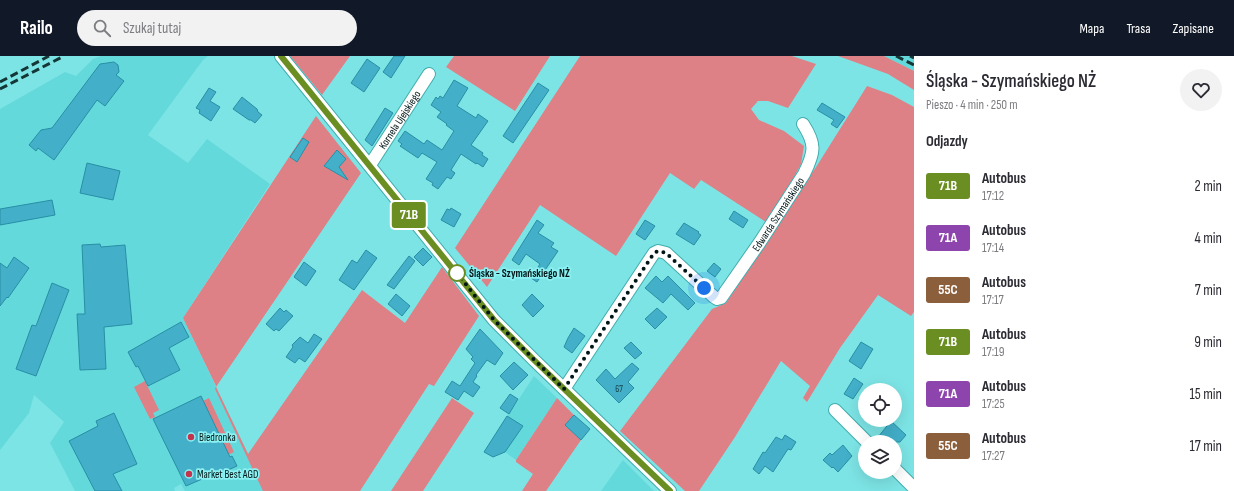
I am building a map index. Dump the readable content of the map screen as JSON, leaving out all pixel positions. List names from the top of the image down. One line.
{"streets":{"street":["Kornela Ujejskiego","Edwarda Szymańskiego"]},"places":["Śląska - Szymańskiego NŻ","Biedronka","Market Best AGD"],"lines":["bus line 71B"],"house_numbers":["67"],"page":{"header":"Railo","search":"Szukaj tutaj","nav":["Mapa","Trasa","Zapisane"],"on_map":"71B","heading":[["Śląska - Szymańskiego NŻ","Pieszo · 4 min · 250 m"],"Odjazdy"],"list":[{"mark":"71B","name":"Autobus","note":"17:12","value":"2 min"},{"mark":"71A","name":"Autobus","note":"17:14","value":"4 min"},{"mark":"55C","name":"Autobus","note":"17:17","value":"7 min"},{"mark":"71B","name":"Autobus","note":"17:19","value":"9 min"},{"mark":"71A","name":"Autobus","note":"17:25","value":"15 min"},{"mark":"55C","name":"Autobus","note":"17:27","value":"17 min"}]}}
